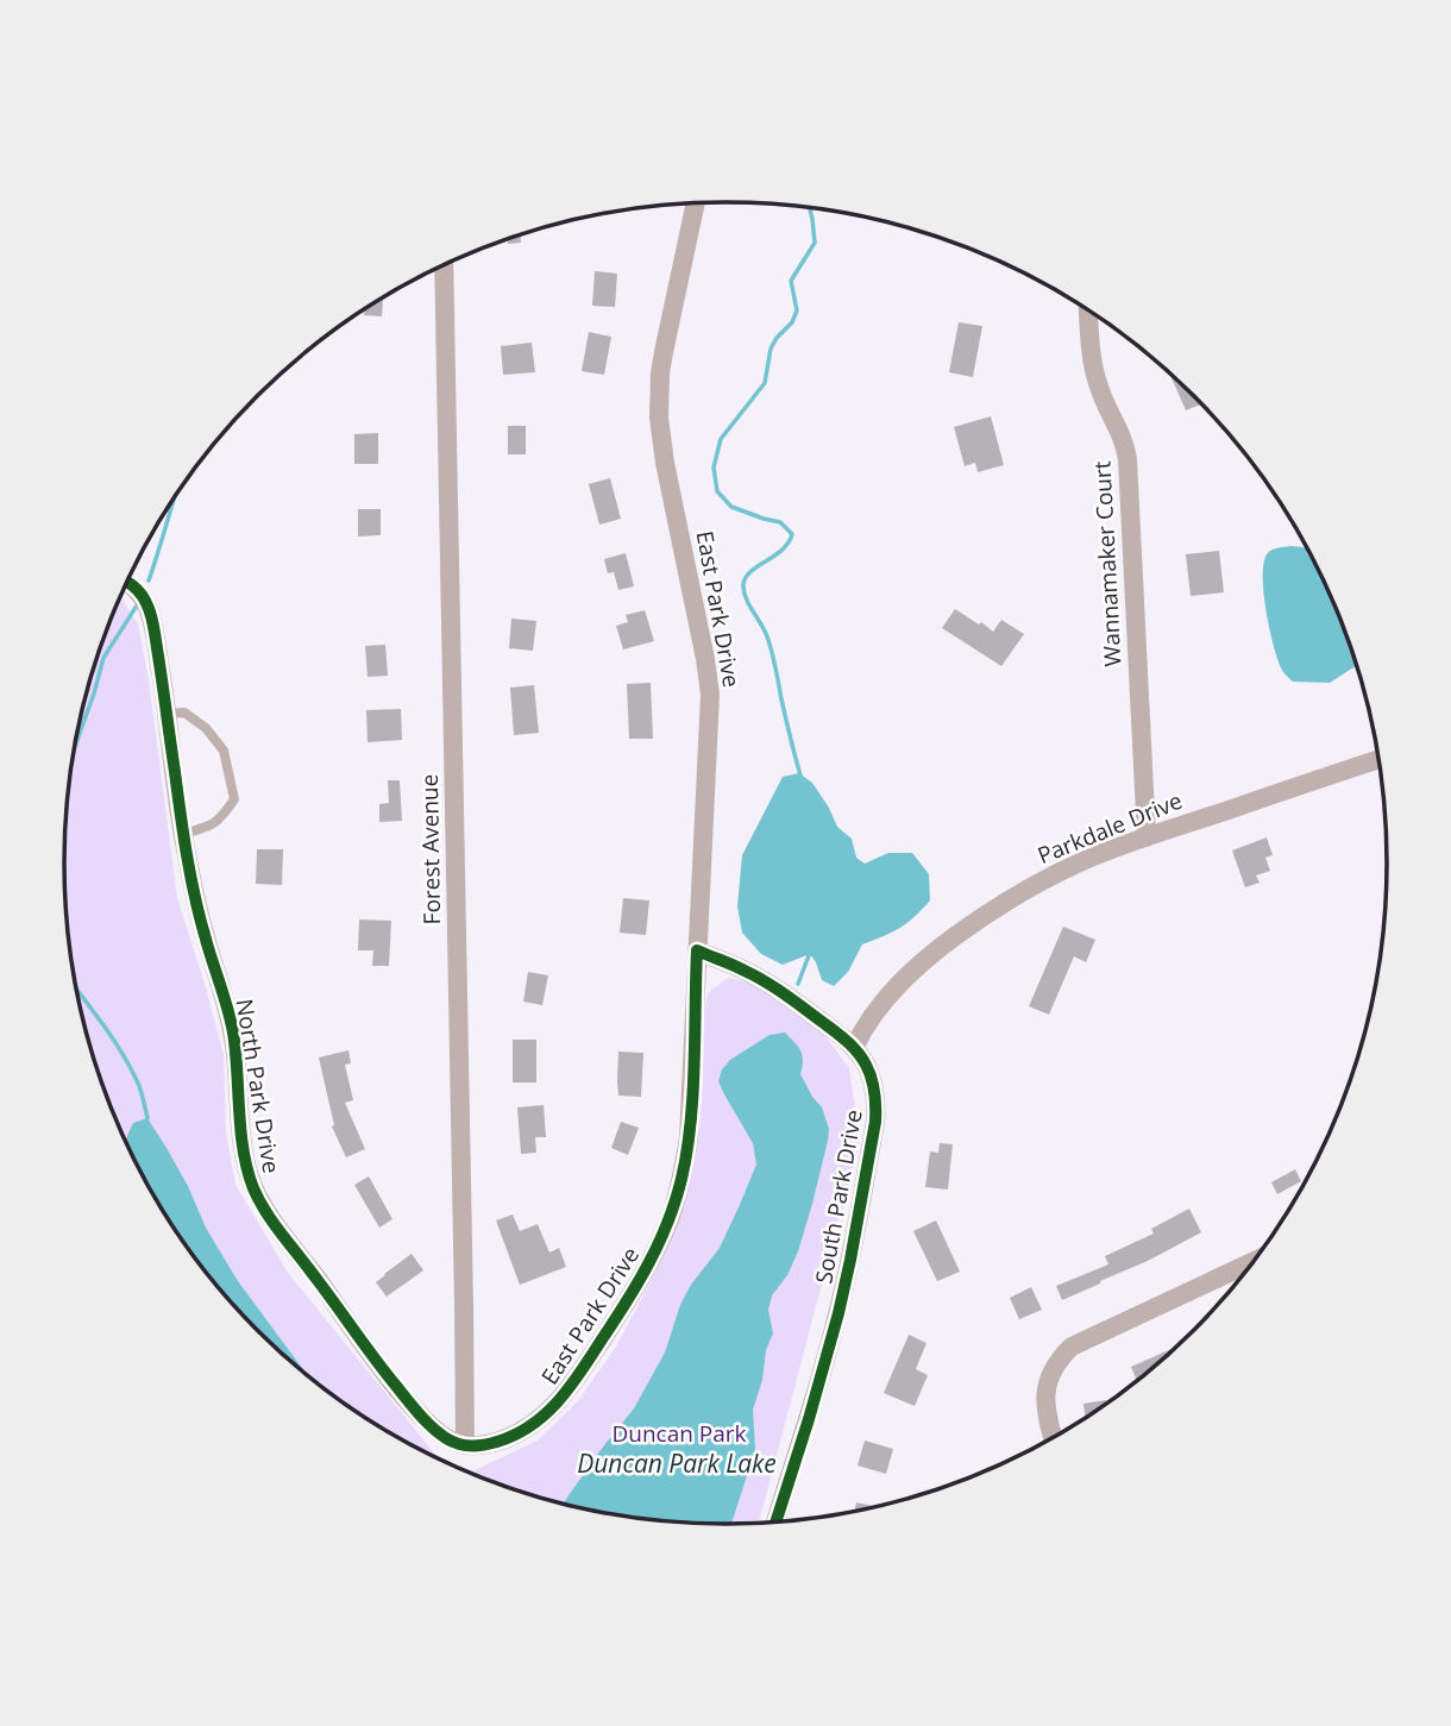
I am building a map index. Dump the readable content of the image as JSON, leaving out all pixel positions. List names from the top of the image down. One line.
{"streets":{"street":["Wannamaker Court","East Park Drive","Parkdale Drive","Forest Avenue","North Park Drive","South Park Drive"]},"crossings":[["Wannamaker Court","Parkdale Drive"],["East Park Drive","Forest Avenue"],["East Park Drive","North Park Drive"],["East Park Drive","South Park Drive"],["Parkdale Drive","South Park Drive"],["Forest Avenue","North Park Drive"]],"water":["Duncan Park Lake"],"parks":["Duncan Park"]}
